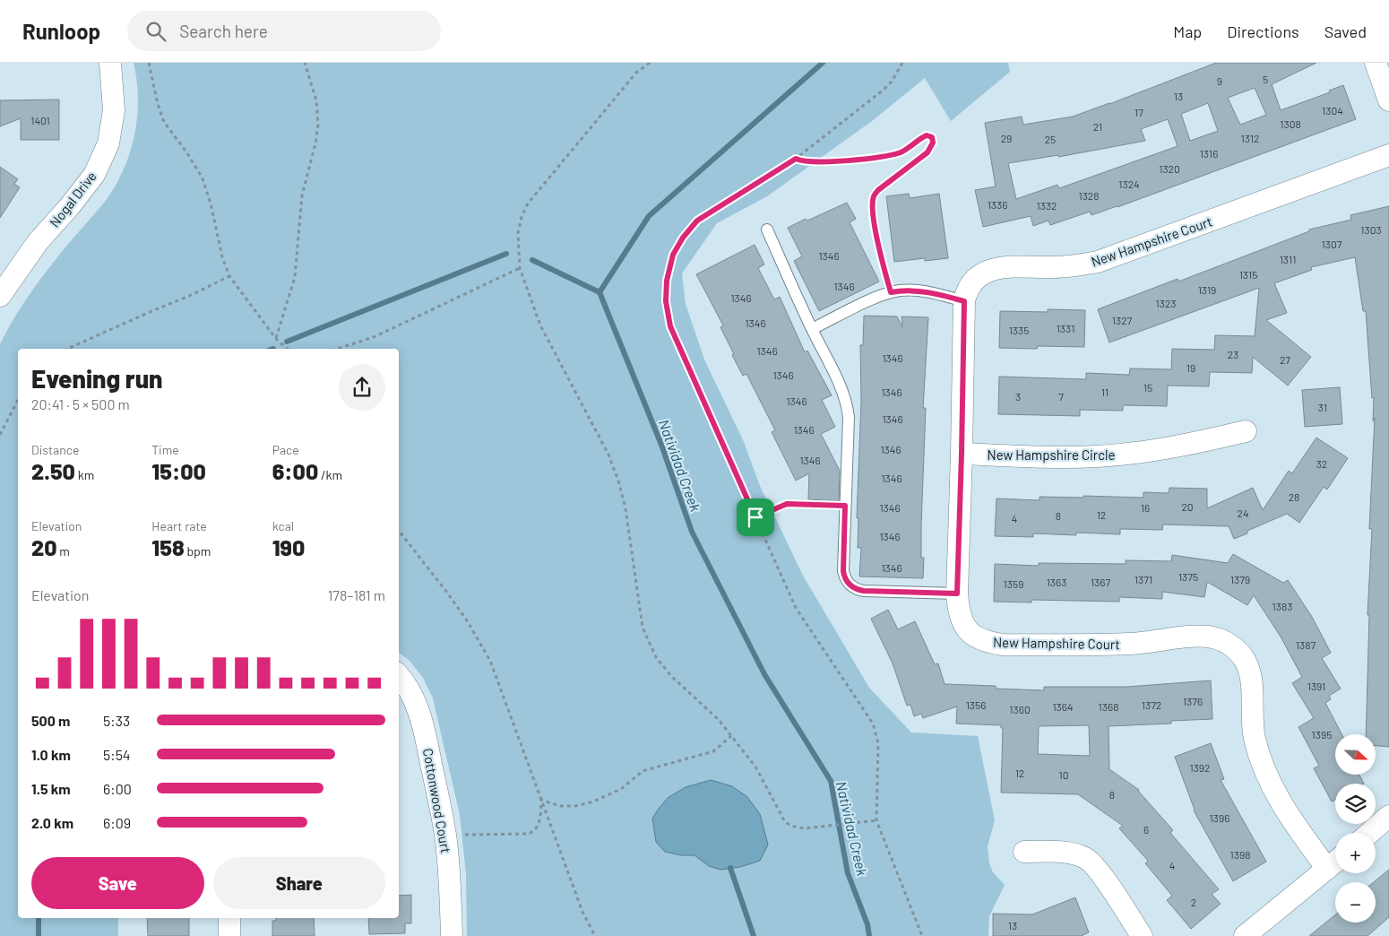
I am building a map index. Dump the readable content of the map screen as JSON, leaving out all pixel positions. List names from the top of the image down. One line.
{"streets":{"street":["Nogal Drive","New Hampshire Court","New Hampshire Circle","Cottonwood Court"]},"crossings":[["New Hampshire Court","New Hampshire Circle"]],"water":["Natividad Creek"],"house_numbers":["5","9","13","1304","17","1401","1308","21","29","1312","25","1316","1320","1324","1328","1336","1332","1303","1307","1346","1311","1315","1346","1319","1346","1323","1327","1346","1331","1335","1346","23","1346","27","19","1346","15","1346","11","3","7","1346","31","1346","1346","1346","1346","32","1346","28","20","1346","16","24","12","8","4","1346","1346","1375","1371","1379","1363","1367","1359","1383","1387","1391","1376","1356","1372","1364","1368","1360","1395","1392","12","10","8","1396","6","1398","4","2","13"],"north":"right","page":{"header":"Runloop","search":"Search here","nav":["Map","Directions","Saved"],"heading":["Evening run","20:41 · 5 × 500 m"],"stats":[["Distance","2.50 km"],["Time","15:00"],["Pace","6:00 /km"],["Elevation","20 m"],["Heart rate","158 bpm"],["kcal","190"]],"chart":["Elevation","178–181 m"],"list":[{"name":"500 m","note":"5:33"},{"name":"1.0 km","note":"5:54"},{"name":"1.5 km","note":"6:00"},{"name":"2.0 km","note":"6:09"}],"map_buttons":["+","−"],"buttons":["Save","Share"]}}
